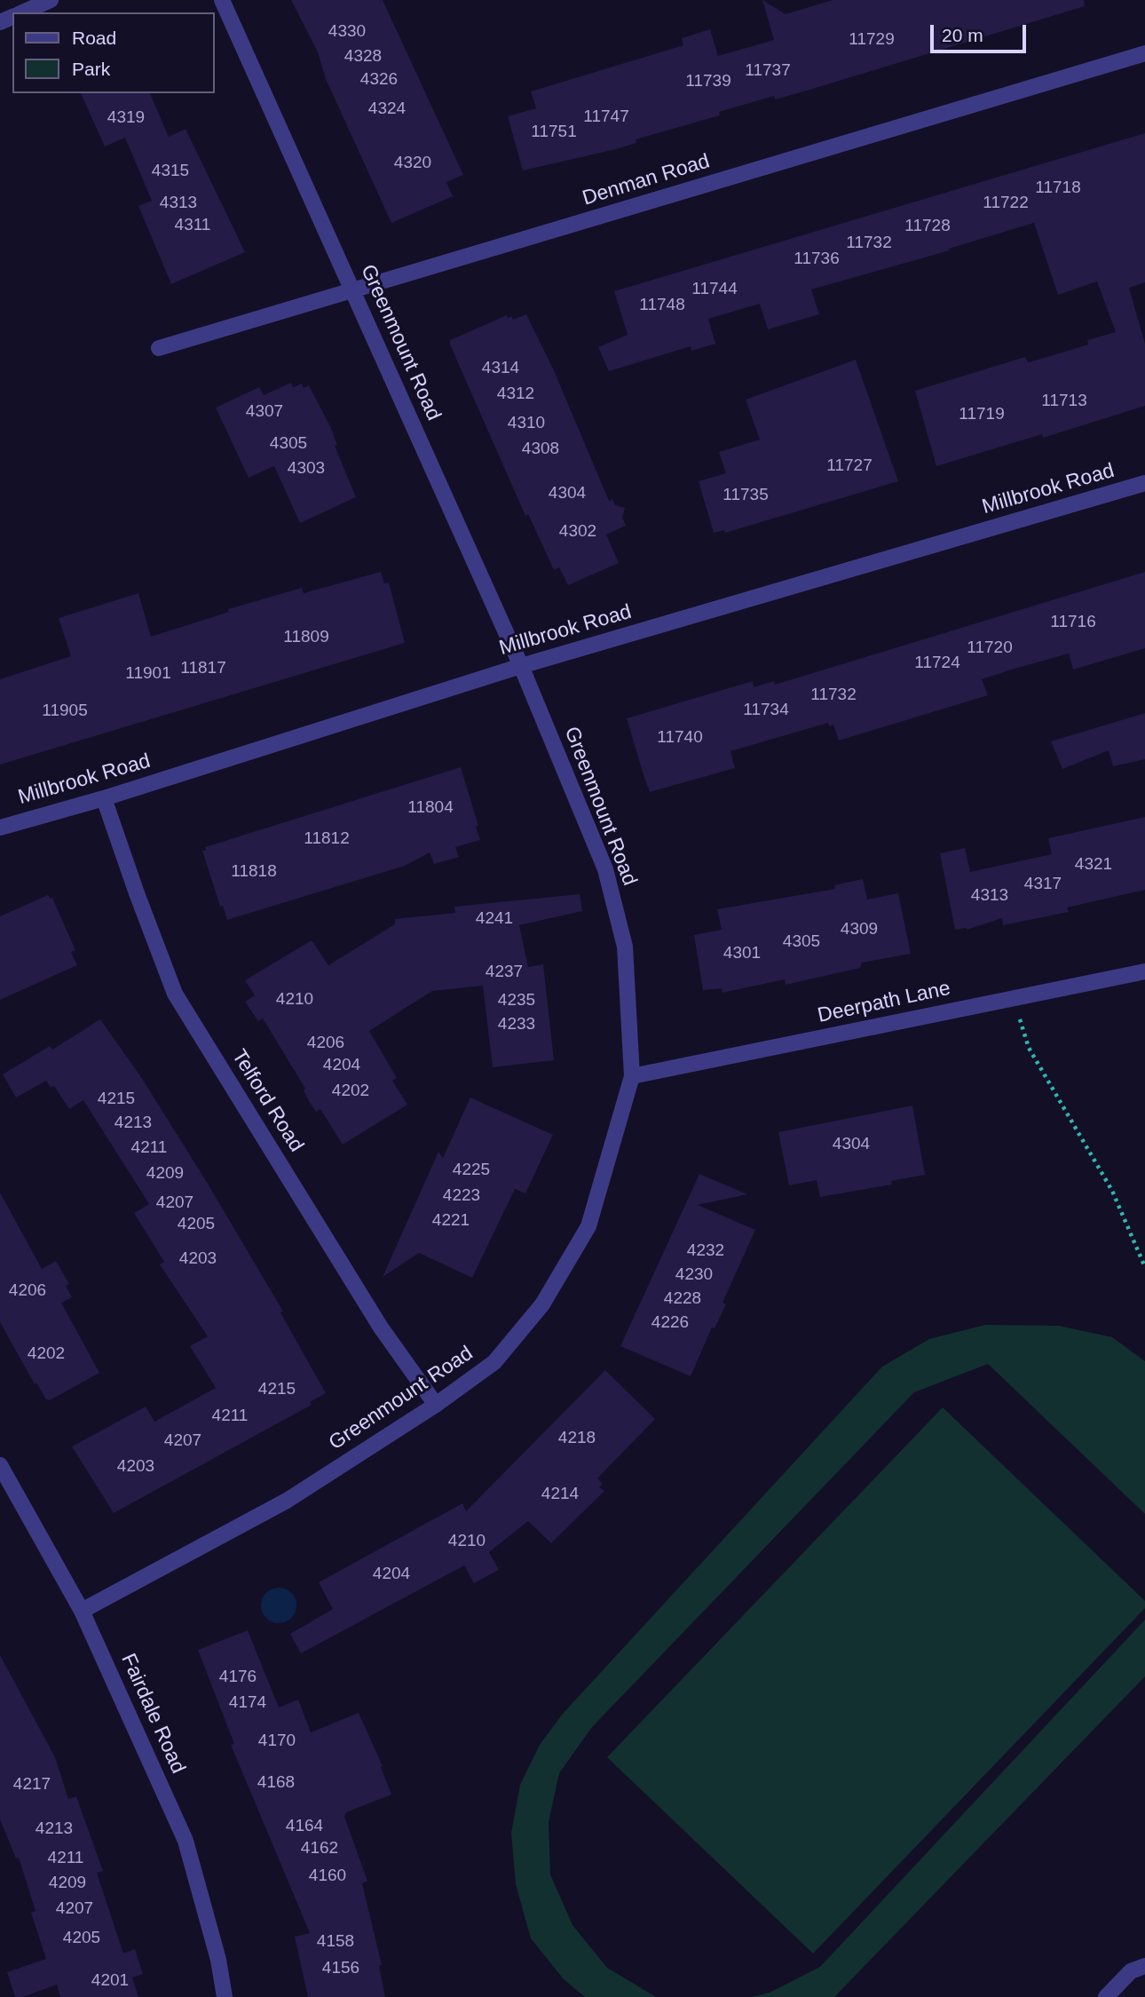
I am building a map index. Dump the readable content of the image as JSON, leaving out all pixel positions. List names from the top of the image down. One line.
{"streets":{"street":["Denman Road","Greenmount Road","Millbrook Road","Deerpath Lane","Telford Road","Fairdale Road"]},"crossings":[["Denman Road","Greenmount Road"],["Greenmount Road","Millbrook Road"],["Greenmount Road","Deerpath Lane"],["Greenmount Road","Telford Road"],["Greenmount Road","Fairdale Road"],["Millbrook Road","Telford Road"]],"house_numbers":["4330","11729","4328","11737","4326","11739","4324","11747","4319","11751","4320","4315","11718","4313","11722","4311","11728","11732","11736","11744","11748","4314","4312","11713","4307","11719","4310","4305","4308","11727","4303","4304","11735","4302","11716","11809","11720","11724","11817","11901","11732","11734","11905","11740","11804","11812","4321","11818","4317","4313","4241","4309","4305","4301","4237","4210","4235","4233","4206","4204","4202","4215","4213","4304","4211","4225","4209","4223","4207","4221","4205","4232","4203","4230","4206","4228","4226","4202","4215","4211","4218","4207","4203","4214","4210","4204","4176","4174","4170","4168","4217","4164","4213","4162","4211","4160","4209","4207","4205","4158","4156","4201"],"legend":["Road","Park"],"scale_bar":"20 m"}
